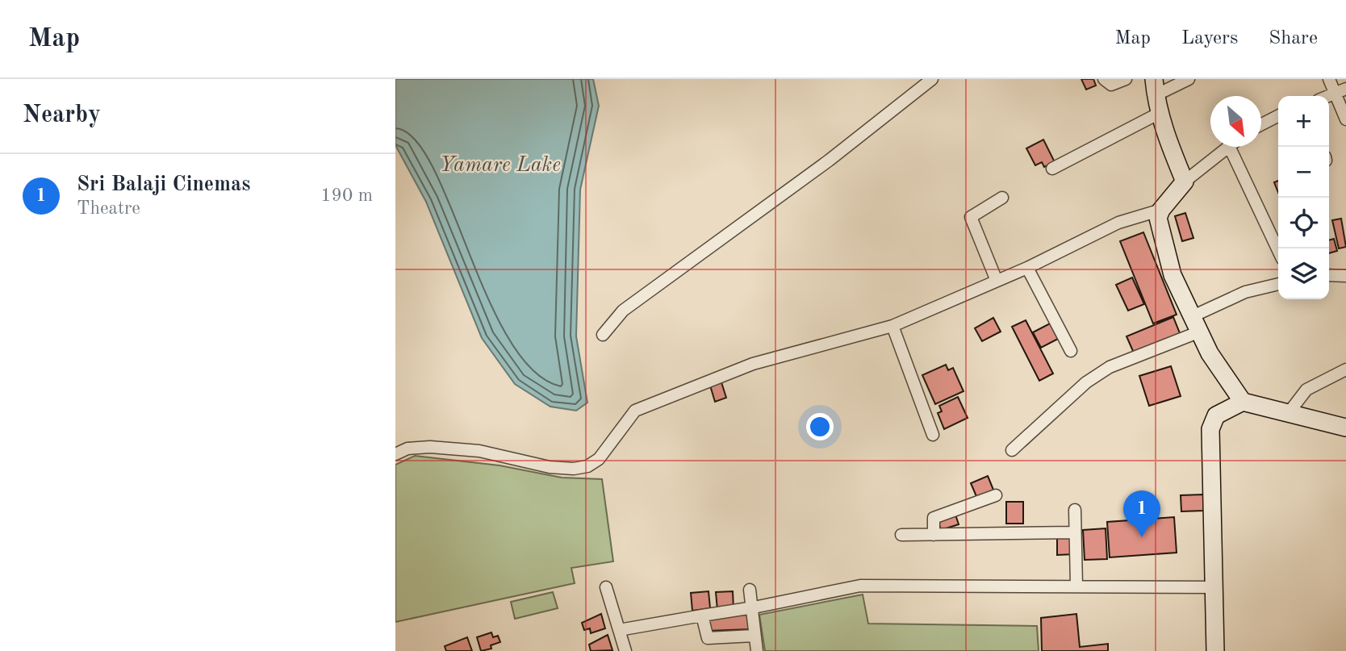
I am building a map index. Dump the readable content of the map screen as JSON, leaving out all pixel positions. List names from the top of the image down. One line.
{"water":["Yamare Lake"],"north":"bottom right","page":{"header":"Map","nav":["Map","Layers","Share"],"heading":"Nearby","map_buttons":["+","−"],"list":[{"mark":"1","name":"Sri Balaji Cinemas","note":"Theatre","value":"190 m"}],"pins":"1"}}
